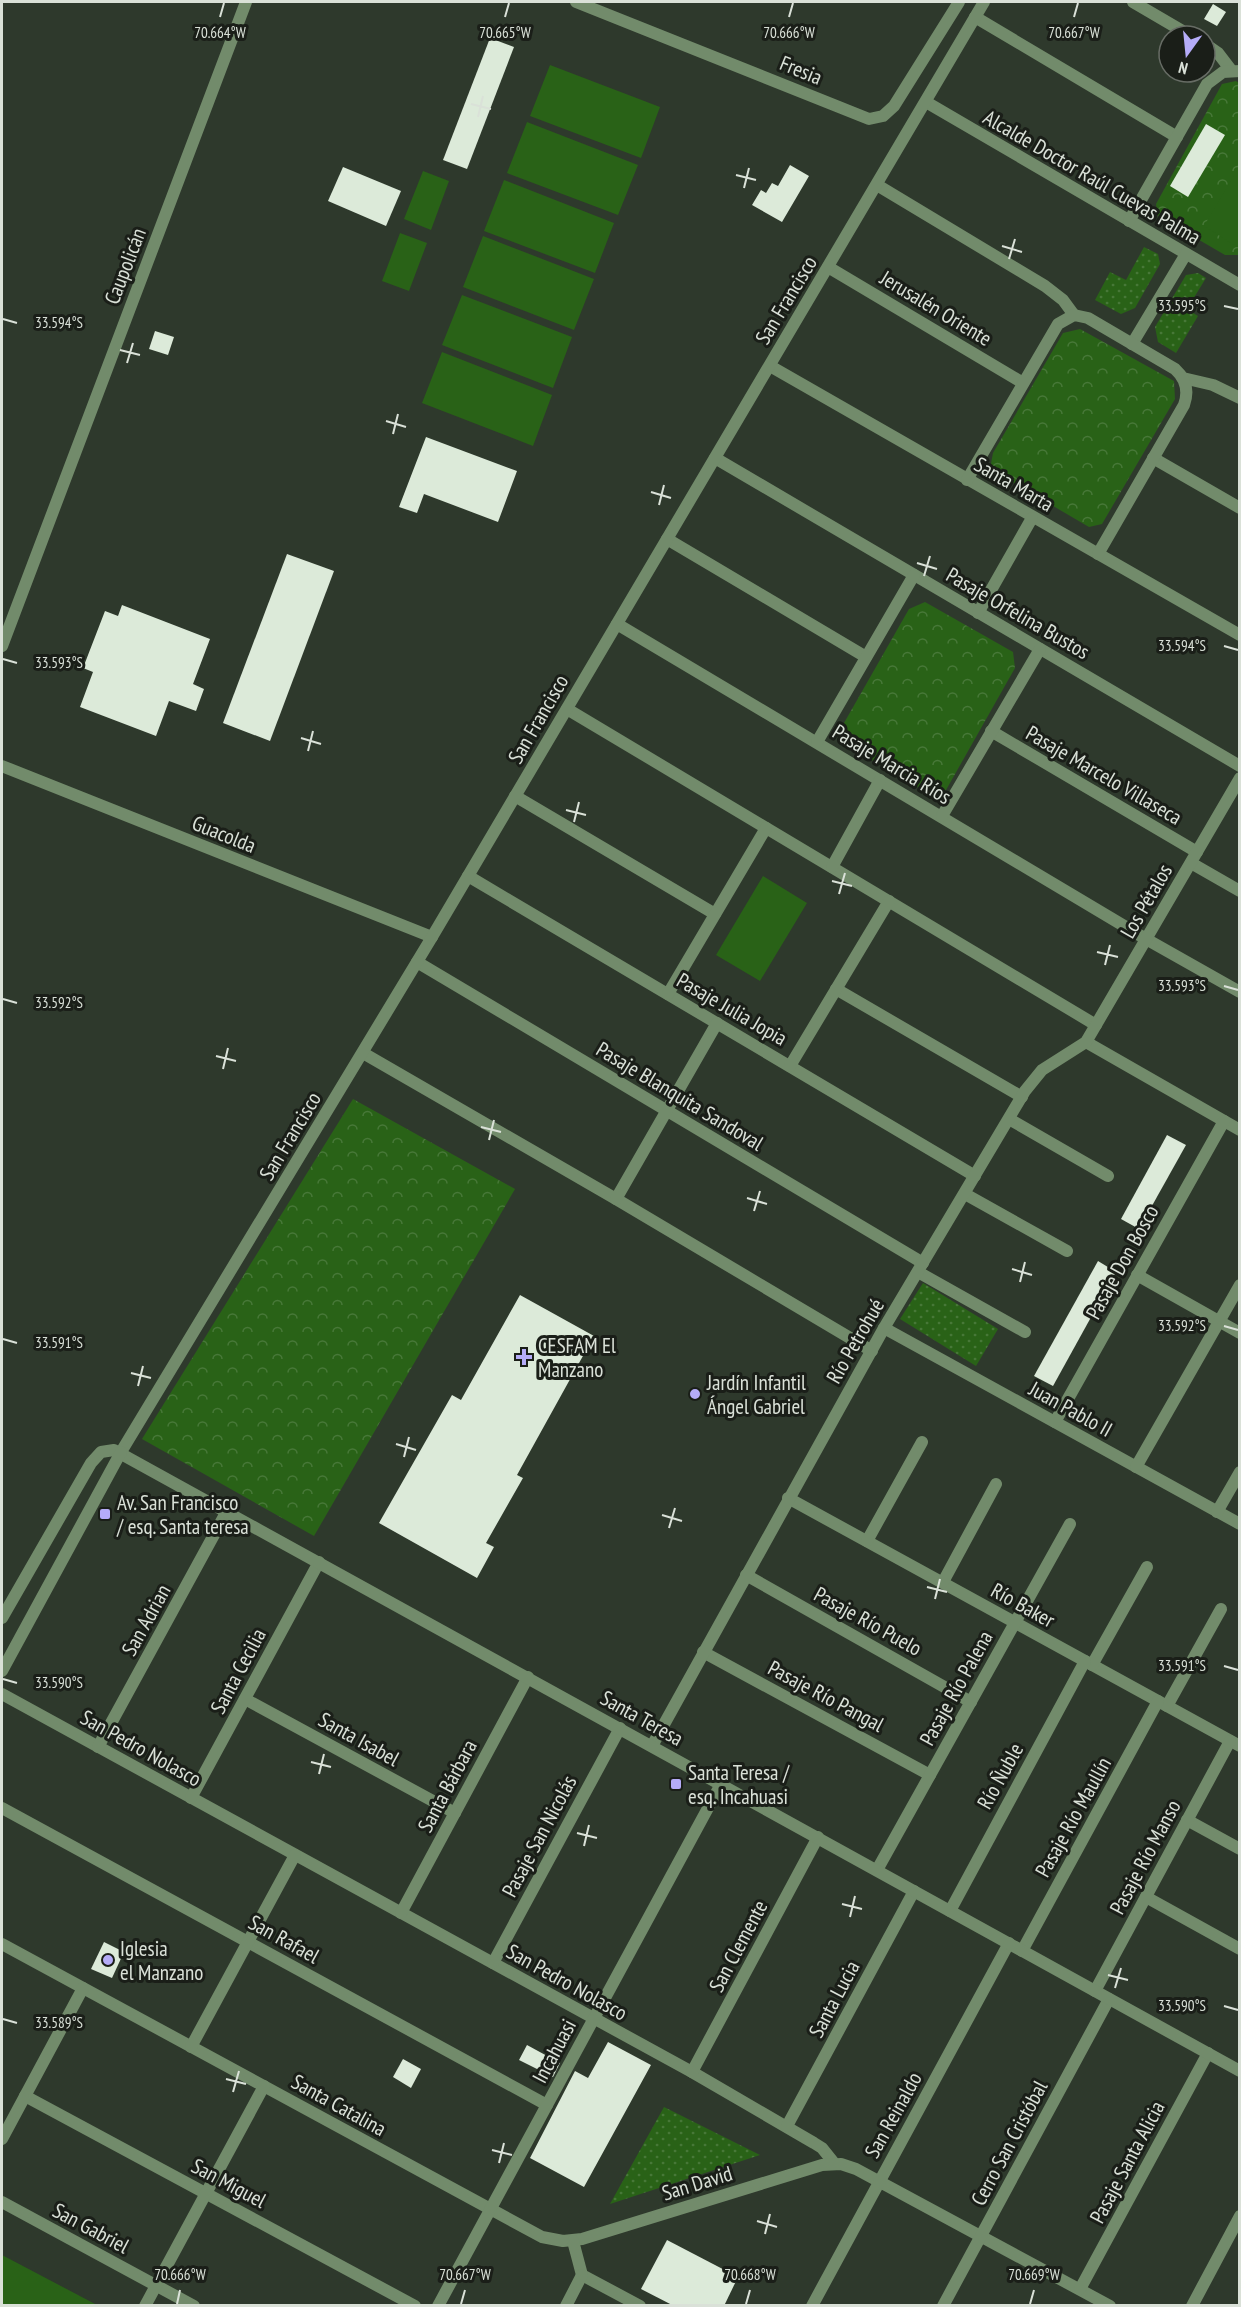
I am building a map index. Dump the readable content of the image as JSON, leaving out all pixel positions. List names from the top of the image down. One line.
{"streets":{"street":["Fresia","Alcalde Doctor Raúl Cuevas Palma","Caupolicán","San Francisco","Jerusalén Oriente","Santa Marta","Pasaje Orfelina Bustos","Pasaje Marcia Ríos","Pasaje Marcelo Villaseca","Guacolda","Los Pétalos","Pasaje Julia Jopia","Pasaje Blanquita Sandoval","Pasaje Don Bosco","Río Petrohué","Juan Pablo II","Río Baker","San Adrian","Pasaje Río Puelo","Santa Cecilia","Pasaje Río Palena","Pasaje Río Pangal","Santa Teresa","Santa Isabel","San Pedro Nolasco","Río Ñuble","Santa Bárbara","Pasaje Río Maullín","Pasaje San Nicolás","Pasaje Río Manso","San Rafael","San Clemente","Santa Lucia","Incahuasi","Santa Catalina","San Reinaldo","Cerro San Cristóbal","Pasaje Santa Alicia","San Miguel","San David","San Gabriel"]},"crossings":[["Alcalde Doctor Raúl Cuevas Palma","San Francisco"],["San Francisco","Jerusalén Oriente"],["San Francisco","Santa Marta"],["San Francisco","Pasaje Orfelina Bustos"],["San Francisco","Pasaje Marcia Ríos"],["San Francisco","Guacolda"],["San Francisco","Pasaje Julia Jopia"],["San Francisco","Pasaje Blanquita Sandoval"],["San Francisco","Santa Teresa"],["Pasaje Marcia Ríos","Los Pétalos"],["Pasaje Marcelo Villaseca","Los Pétalos"],["Los Pétalos","Río Petrohué"],["Pasaje Julia Jopia","Río Petrohué"],["Pasaje Blanquita Sandoval","Río Petrohué"],["Pasaje Don Bosco","Juan Pablo II"],["Río Petrohué","Juan Pablo II"],["Río Petrohué","Río Baker"],["Río Petrohué","Pasaje Río Puelo"],["Río Petrohué","Pasaje Río Pangal"],["Río Petrohué","Santa Teresa"],["Río Baker","Pasaje Río Palena"],["Río Baker","Río Ñuble"],["Río Baker","Pasaje Río Maullín"],["Río Baker","Pasaje Río Manso"],["San Adrian","Santa Teresa"],["San Adrian","San Pedro Nolasco"],["Pasaje Río Puelo","Pasaje Río Palena"],["Santa Cecilia","Santa Teresa"],["Santa Cecilia","Santa Isabel"],["Santa Cecilia","San Pedro Nolasco"],["Pasaje Río Palena","Pasaje Río Pangal"],["Pasaje Río Palena","Santa Teresa"],["Santa Teresa","Río Ñuble"],["Santa Teresa","Santa Bárbara"],["Santa Teresa","Pasaje Río Maullín"],["Santa Teresa","Pasaje San Nicolás"],["Santa Teresa","Pasaje Río Manso"],["Santa Teresa","San Clemente"],["Santa Teresa","Santa Lucia"],["Santa Teresa","Incahuasi"],["Santa Teresa","San Reinaldo"],["Santa Teresa","Cerro San Cristóbal"],["Santa Teresa","Pasaje Santa Alicia"],["Santa Isabel","Santa Bárbara"],["San Pedro Nolasco","Santa Bárbara"],["San Pedro Nolasco","Pasaje San Nicolás"],["San Pedro Nolasco","San Clemente"],["San Pedro Nolasco","Santa Lucia"],["San Pedro Nolasco","Incahuasi"],["San Pedro Nolasco","San Reinaldo"],["San Pedro Nolasco","Cerro San Cristóbal"],["San Pedro Nolasco","Pasaje Santa Alicia"],["San Pedro Nolasco","San David"],["San Rafael","Incahuasi"],["Incahuasi","Santa Catalina"],["Santa Catalina","San David"]],"places":{"health":["CESFAM El Manzano"],"other":["Jardín Infantil Ángel Gabriel","Iglesia el Manzano"],"transit":["Av. San Francisco / esq. Santa teresa","Santa Teresa / esq. Incahuasi"]},"north":"bottom","coordinates":["70.664°W","70.665°W","70.666°W","70.667°W","33.595°S","33.594°S","33.593°S","33.592°S","33.591°S","33.590°S","33.589°S","70.668°W","70.669°W"]}
